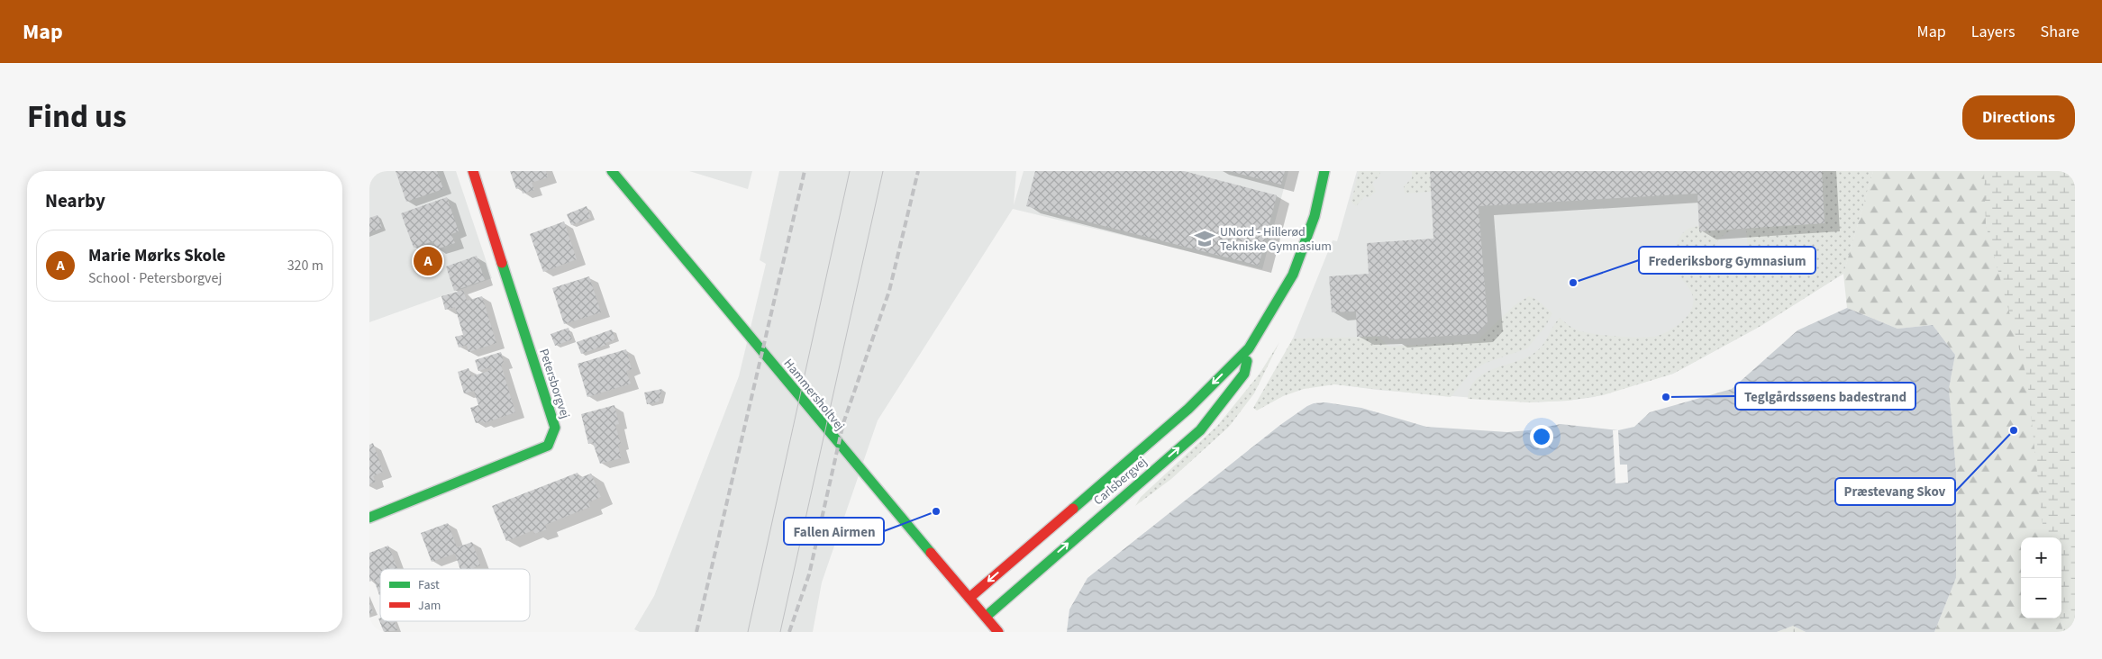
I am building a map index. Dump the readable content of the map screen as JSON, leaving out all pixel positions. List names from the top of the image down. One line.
{"streets":{"street":["Petersborgvej","Hammersholtvej","Carlsbergvej"]},"crossings":[["Hammersholtvej","Carlsbergvej"]],"places":{"school or university":["UNord - Hillerød Tekniske Gymnasium"],"other":["Frederiksborg Gymnasium","Teglgårdssøens badestrand","Præstevang Skov","Fallen Airmen"]},"legend":["Fast","Jam"],"page":{"header":"Map","nav":["Map","Layers","Share"],"title":"Find us","buttons":"Directions","heading":"Nearby","list":[{"mark":"A","name":"Marie Mørks Skole","note":"School · Petersborgvej","value":"320 m"}],"pins":"A","map_buttons":["+","−"]}}
